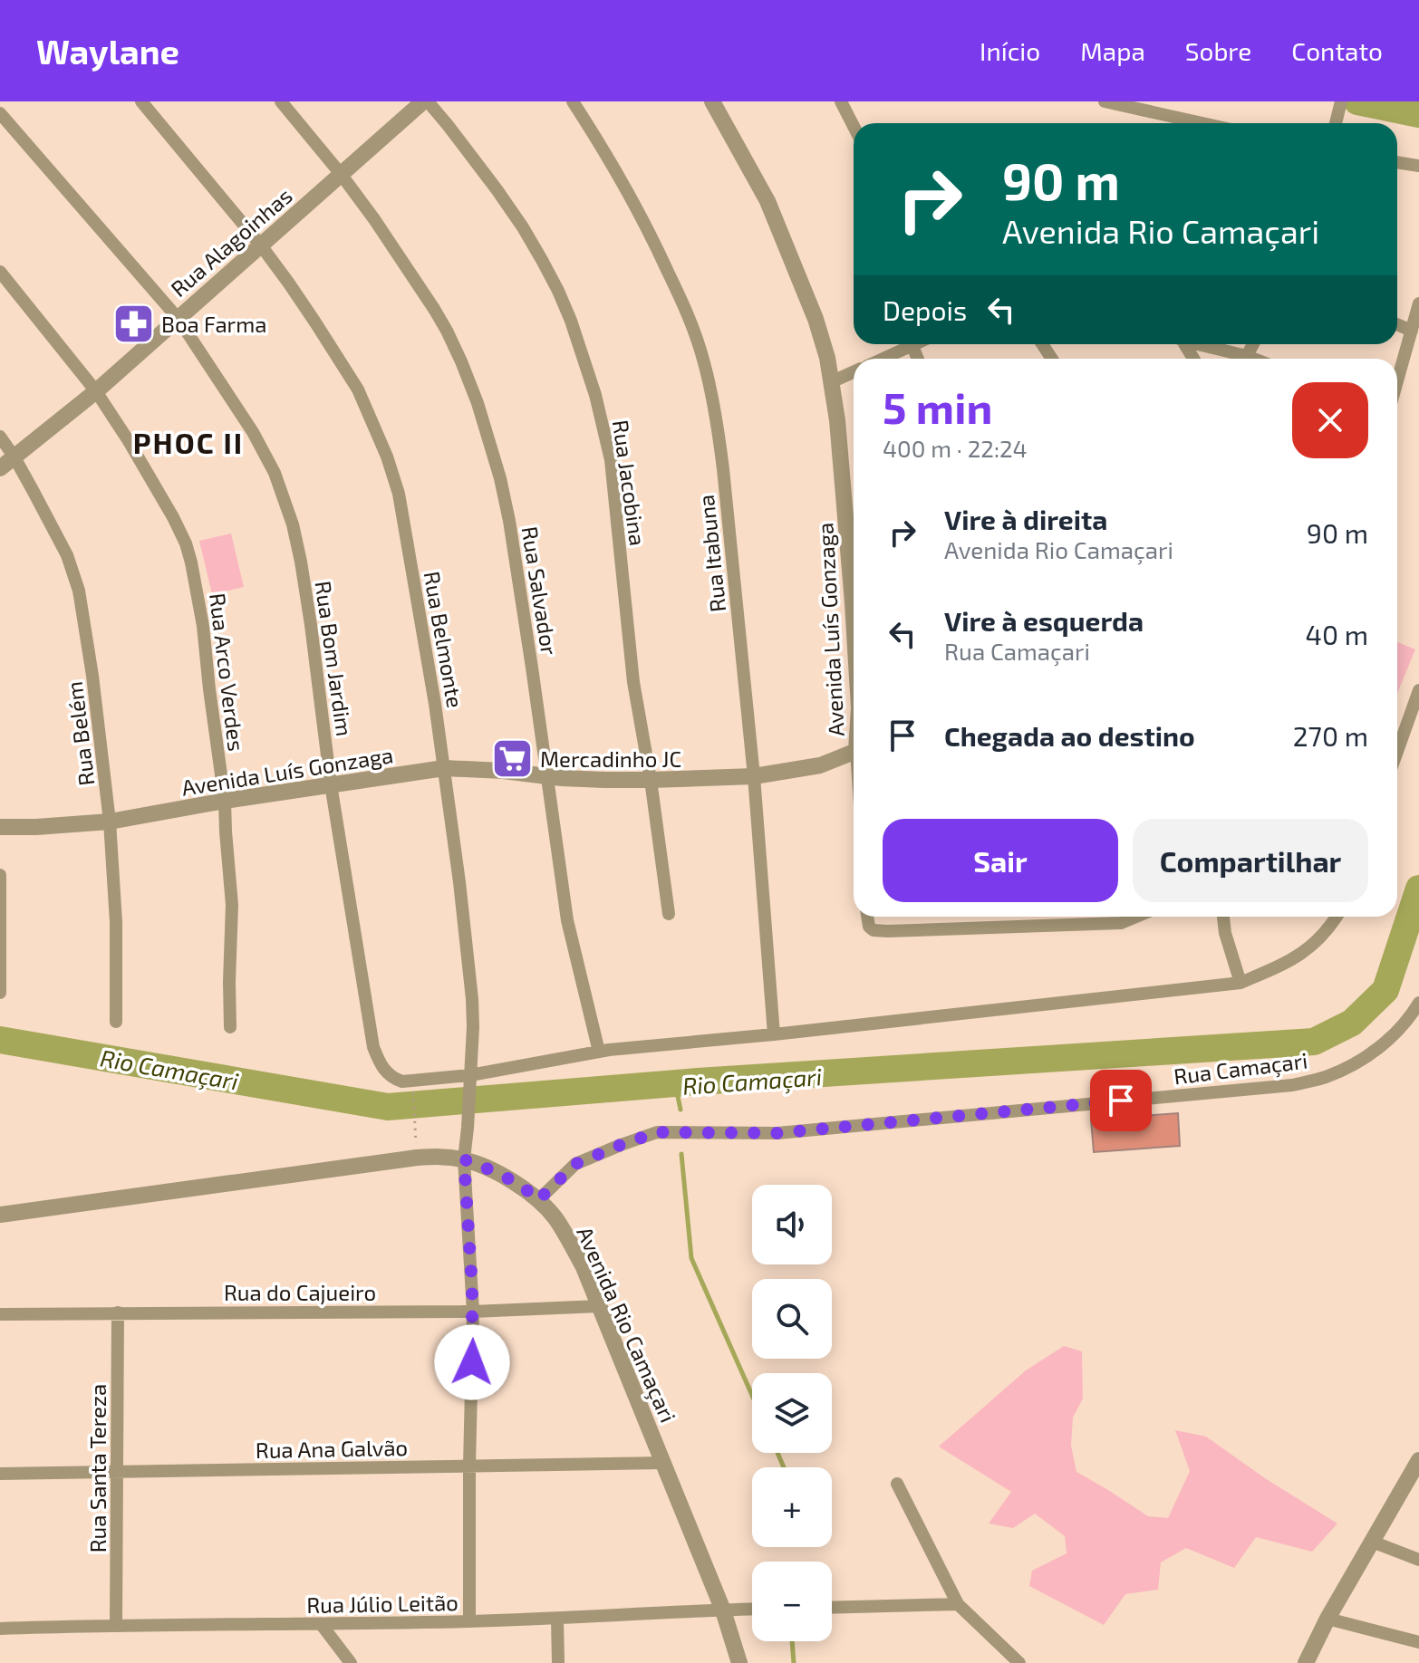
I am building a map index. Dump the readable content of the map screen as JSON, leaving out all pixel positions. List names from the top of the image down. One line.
{"streets":{"street":["Rua Alagoinhas","Rua Jacobina","Rua Itabuna","Rua Salvador","Avenida Luís Gonzaga","Rua Belmonte","Rua Bom Jardim","Rua Arco Verdes","Rua Belém","Rua Camaçari","Rua do Cajueiro","Avenida Rio Camaçari","Rua Ana Galvão","Rua Santa Tereza","Rua Júlio Leitão"]},"crossings":[["Rua Alagoinhas","Rua Jacobina"],["Rua Alagoinhas","Rua Salvador"],["Rua Alagoinhas","Rua Belmonte"],["Rua Alagoinhas","Rua Bom Jardim"],["Rua Alagoinhas","Rua Arco Verdes"],["Rua Alagoinhas","Rua Belém"],["Rua Jacobina","Avenida Luís Gonzaga"],["Rua Itabuna","Avenida Luís Gonzaga"],["Rua Itabuna","Rua Bom Jardim"],["Rua Salvador","Avenida Luís Gonzaga"],["Rua Salvador","Rua Bom Jardim"],["Avenida Luís Gonzaga","Rua Belmonte"],["Avenida Luís Gonzaga","Rua Bom Jardim"],["Avenida Luís Gonzaga","Rua Arco Verdes"],["Avenida Luís Gonzaga","Rua Belém"],["Rua Belmonte","Rua Bom Jardim"],["Rua Camaçari","Avenida Rio Camaçari"],["Rua do Cajueiro","Avenida Rio Camaçari"],["Rua do Cajueiro","Rua Santa Tereza"],["Avenida Rio Camaçari","Rua Ana Galvão"],["Avenida Rio Camaçari","Rua Júlio Leitão"],["Rua Ana Galvão","Rua Santa Tereza"],["Rua Santa Tereza","Rua Júlio Leitão"]],"districts":["PHOC II"],"water":["Rio Camaçari"],"places":{"pharmacy":["Boa Farma"],"supermarket":["Mercadinho JC"]},"page":{"header":"Waylane","nav":["Início","Mapa","Sobre","Contato"],"turn":["90 m","Avenida Rio Camaçari"],"then":"Depois","heading":["5 min","400 m · 22:24"],"list":[{"name":"Vire à direita","note":"Avenida Rio Camaçari","value":"90 m"},{"name":"Vire à esquerda","note":"Rua Camaçari","value":"40 m"},{"name":"Chegada ao destino","value":"270 m"}],"buttons":["Sair","Compartilhar"],"map_buttons":["+","−"]}}
